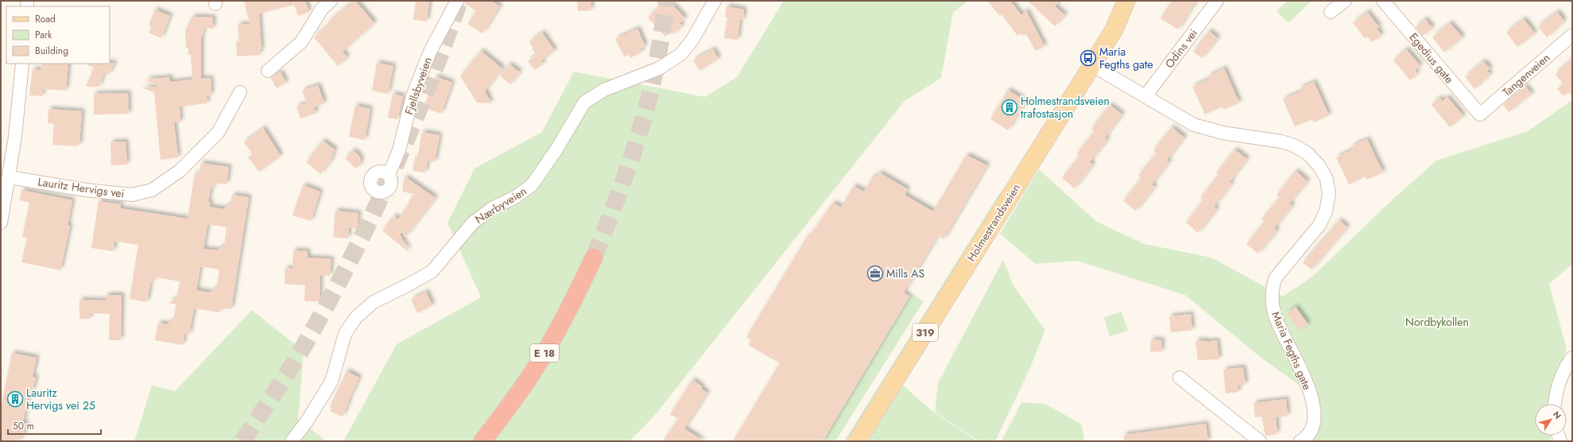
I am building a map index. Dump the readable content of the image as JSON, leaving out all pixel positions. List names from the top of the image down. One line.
{"streets":{"highway":["E 18"],"main road":["Holmestrandsveien","319"],"street":["Odins vei","Egedius gate","Tangenveien","Fjellsbyveien","Lauritz Hervigs vei","Nærbyveien","Maria Fegths gate"]},"crossings":[["Odins vei","Maria Fegths gate"],["Egedius gate","Tangenveien"],["Holmestrandsveien","Maria Fegths gate"]],"parks":["Nordbykollen"],"places":{"bus stop":["Maria Fegths gate"],"building":["Holmestrandsveien trafostasjon","Lauritz Hervigs vei 25"],"office":["Mills AS"]},"legend":["Road","Park","Building"],"scale_bar":"50 m","north":"top right"}
